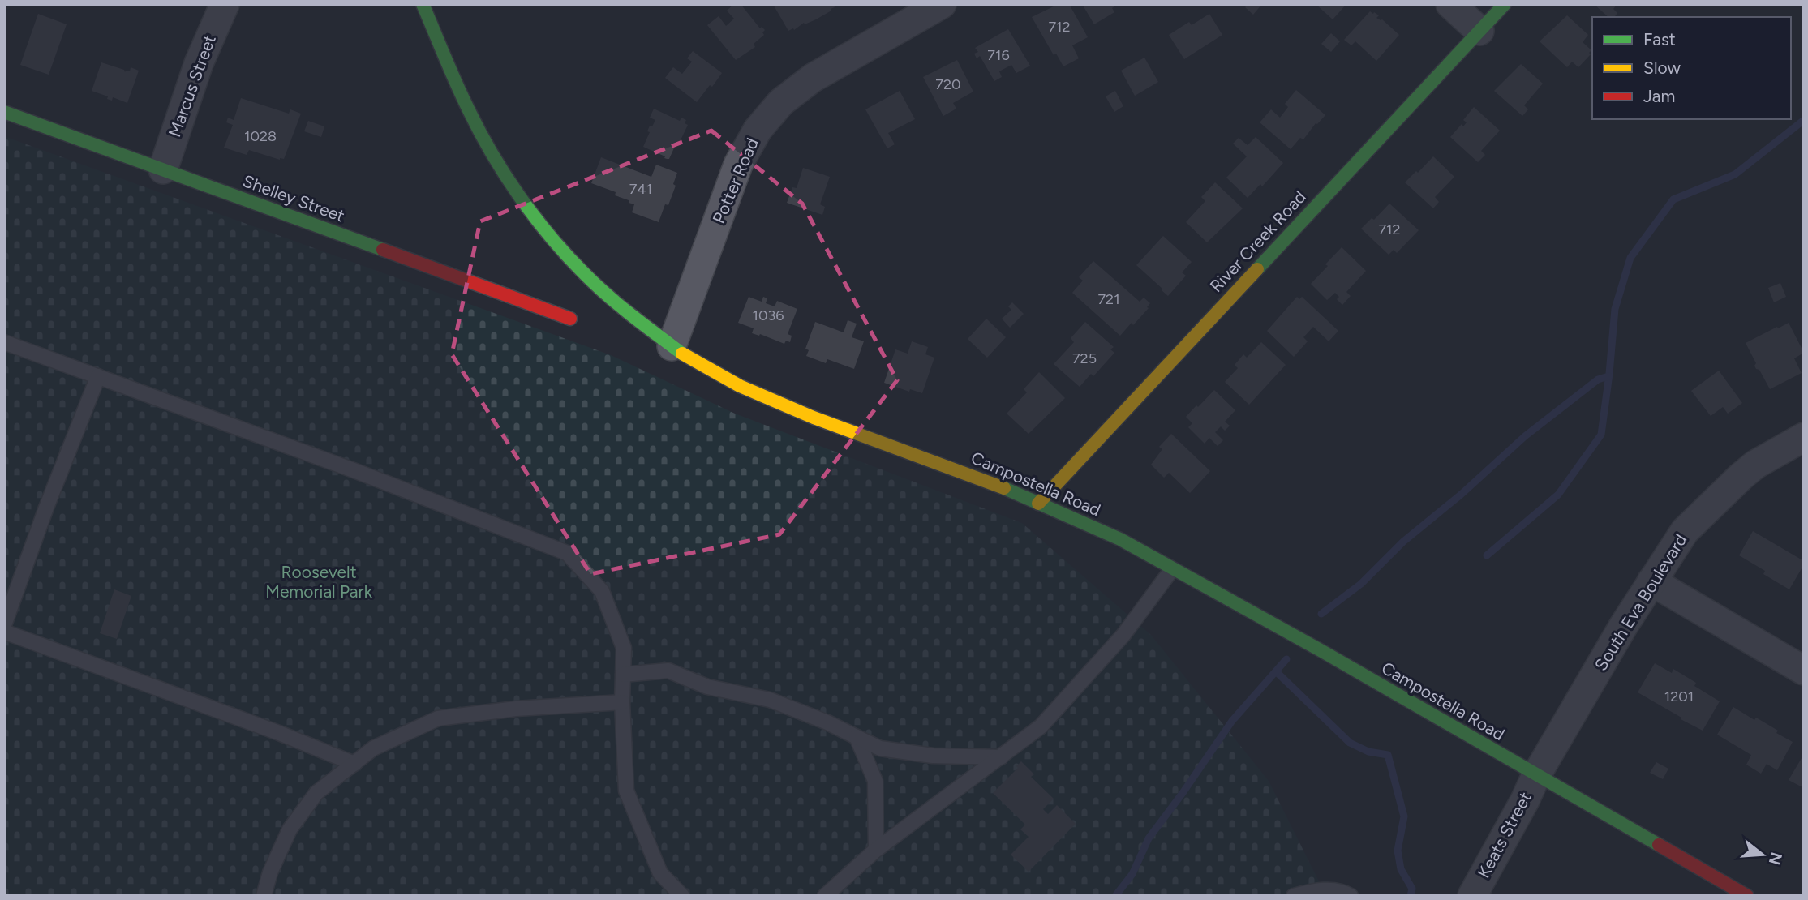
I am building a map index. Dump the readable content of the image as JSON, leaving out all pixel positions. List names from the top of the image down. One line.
{"streets":{"main road":["Shelley Street","River Creek Road","Campostella Road"],"street":["Marcus Street","Potter Road","South Eva Boulevard","Keats Street"]},"crossings":[["Marcus Street","Shelley Street"],["Potter Road","Campostella Road"],["River Creek Road","Campostella Road"],["Campostella Road","South Eva Boulevard"],["Campostella Road","Keats Street"],["South Eva Boulevard","Keats Street"]],"parks":["Roosevelt Memorial Park"],"house_numbers":["712","716","720","1028","741","712","721","1036","725","1201"],"legend":["Fast","Slow","Jam"],"north":"right"}
